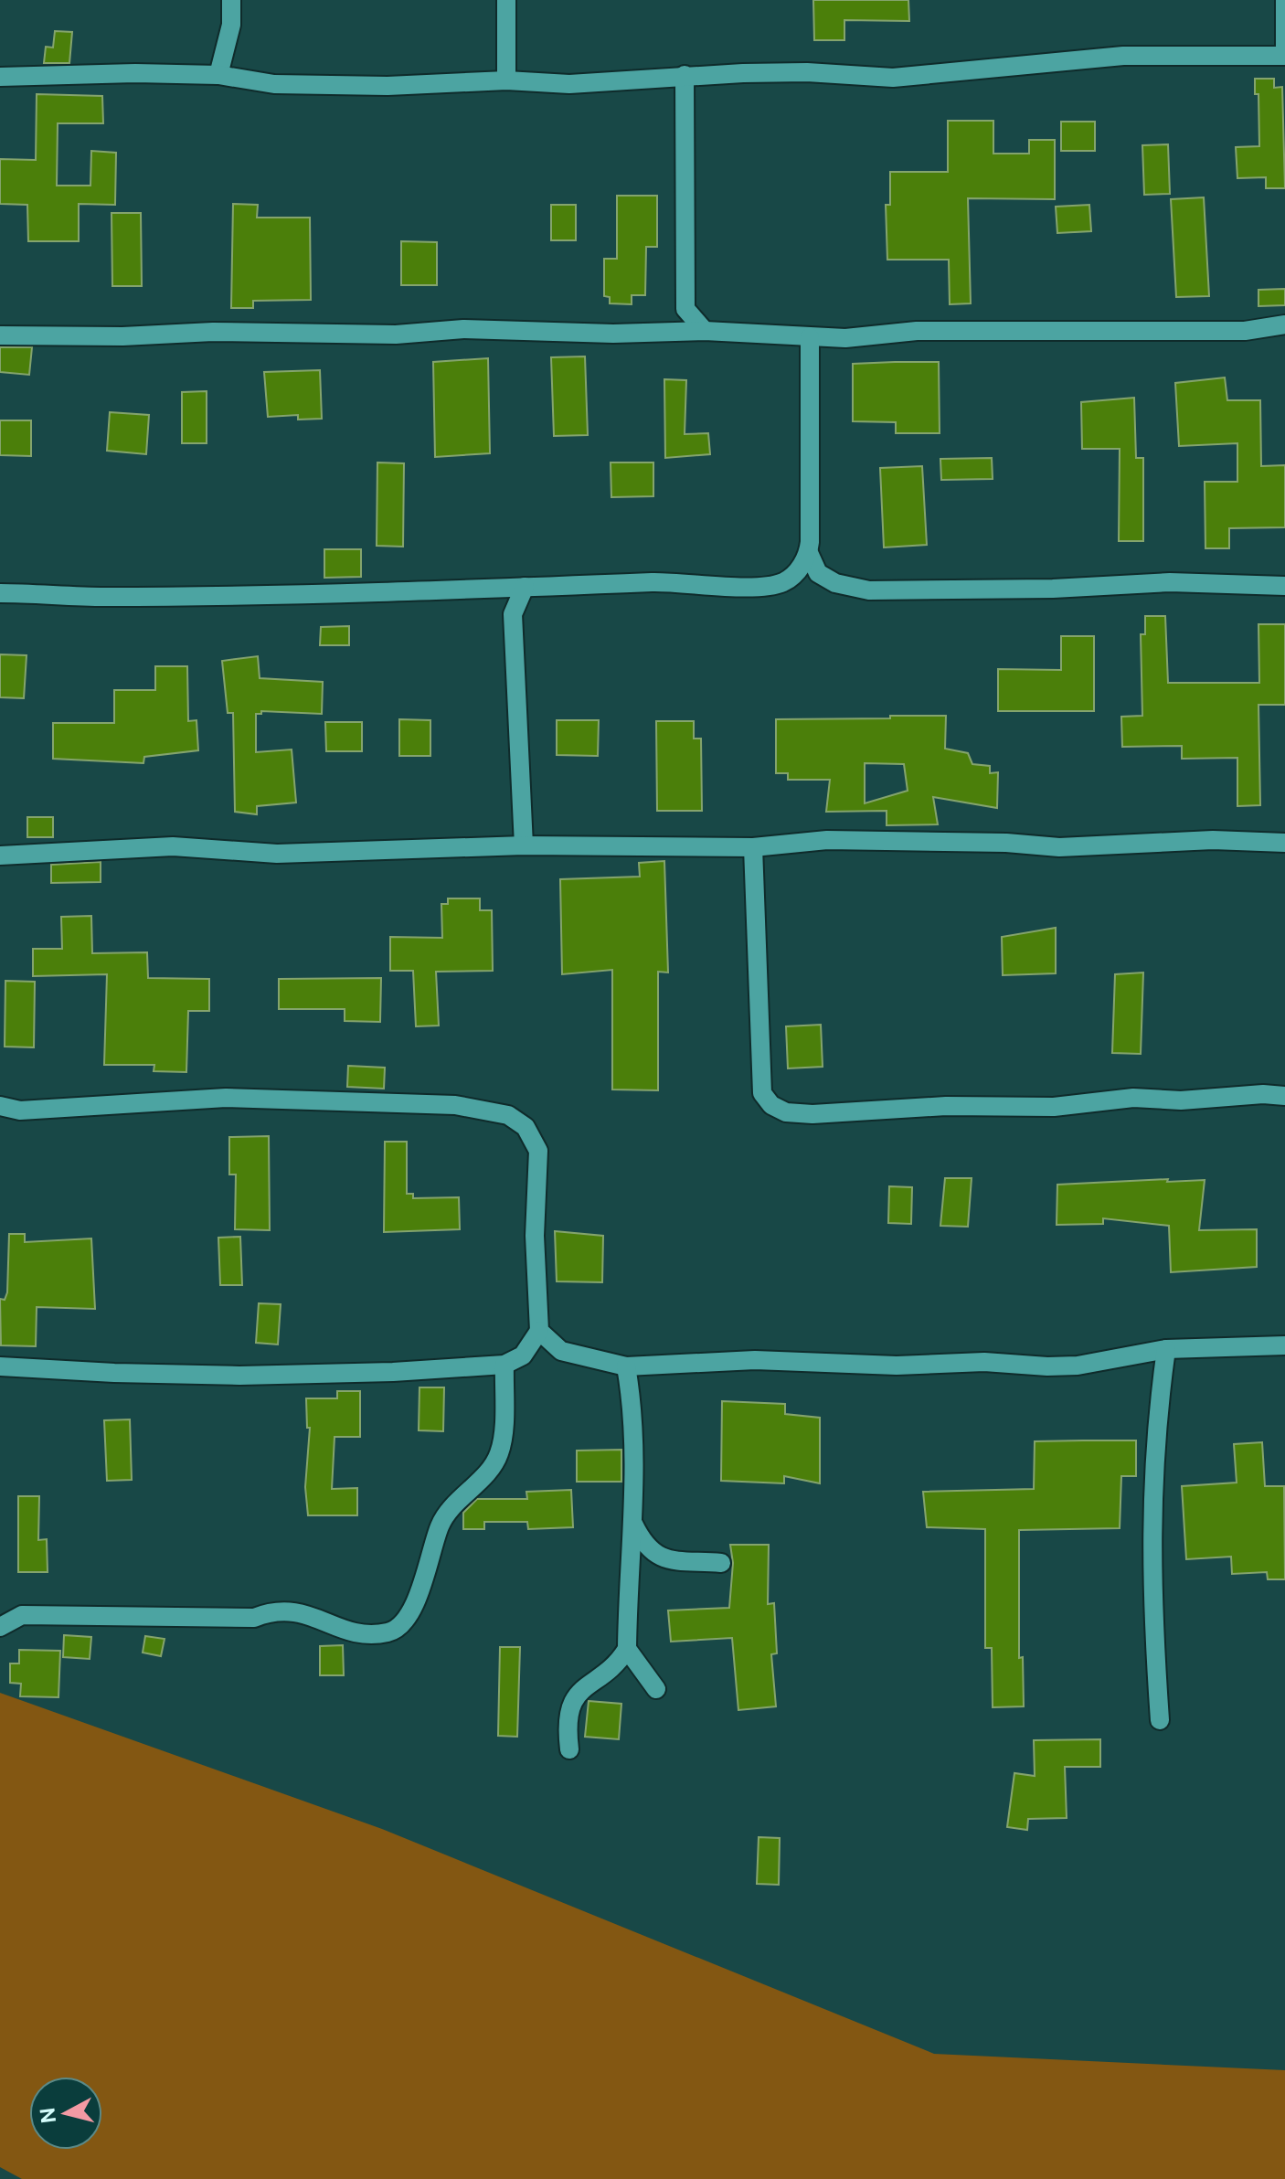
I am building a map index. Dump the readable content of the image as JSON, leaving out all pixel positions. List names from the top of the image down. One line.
{"north":"left"}
